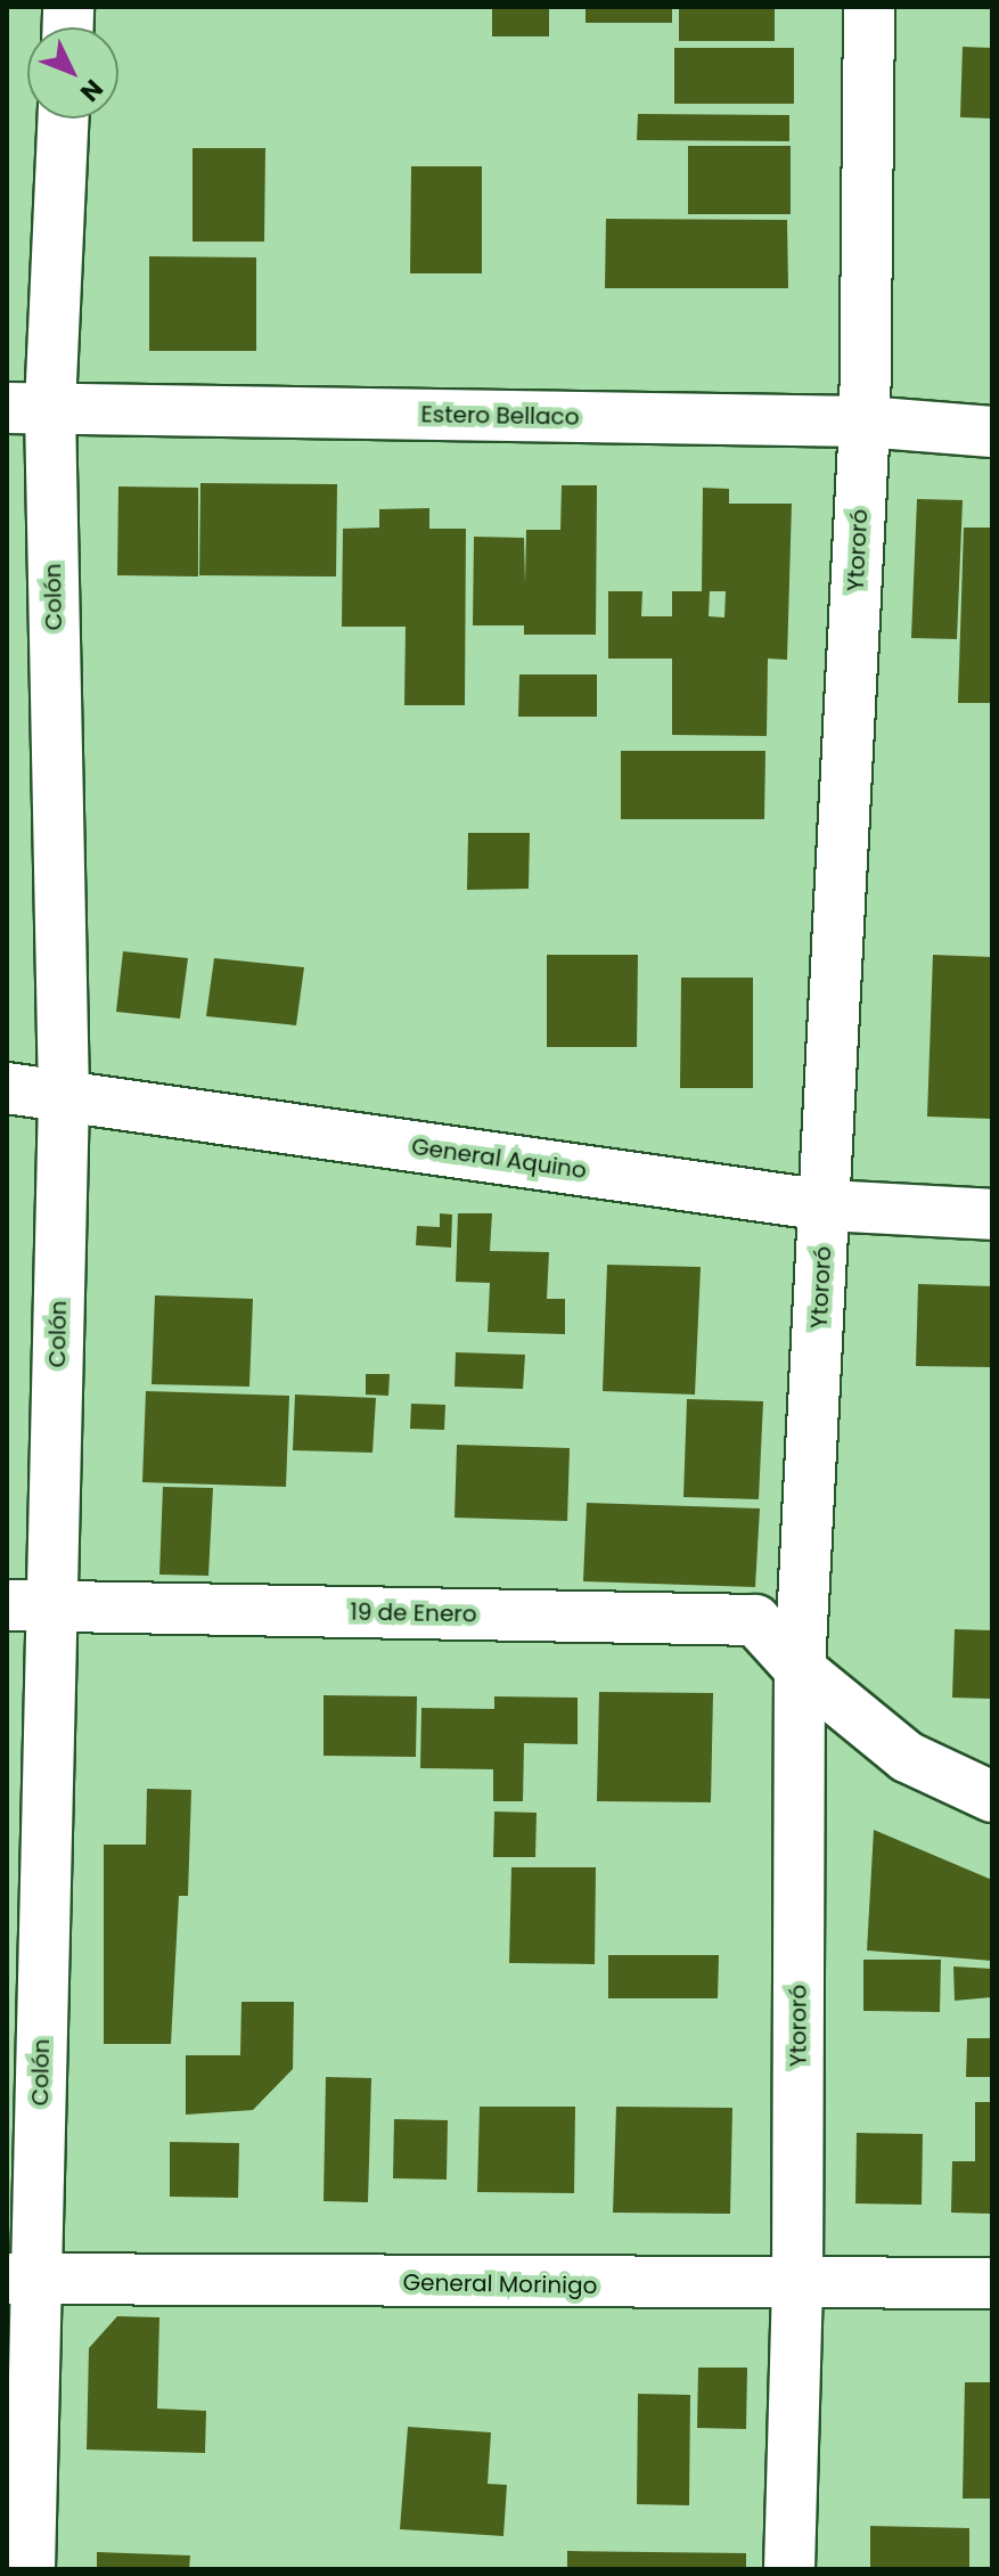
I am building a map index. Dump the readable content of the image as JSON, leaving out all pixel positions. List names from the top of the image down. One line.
{"streets":{"street":["Estero Bellaco","Ytororó","Colón","General Aquino","19 de Enero","General Morinigo"]},"crossings":[["Estero Bellaco","Ytororó"],["Estero Bellaco","Colón"],["Ytororó","General Aquino"],["Ytororó","19 de Enero"],["Ytororó","General Morinigo"],["Colón","General Aquino"],["Colón","19 de Enero"],["Colón","General Morinigo"]],"north":"bottom right"}
